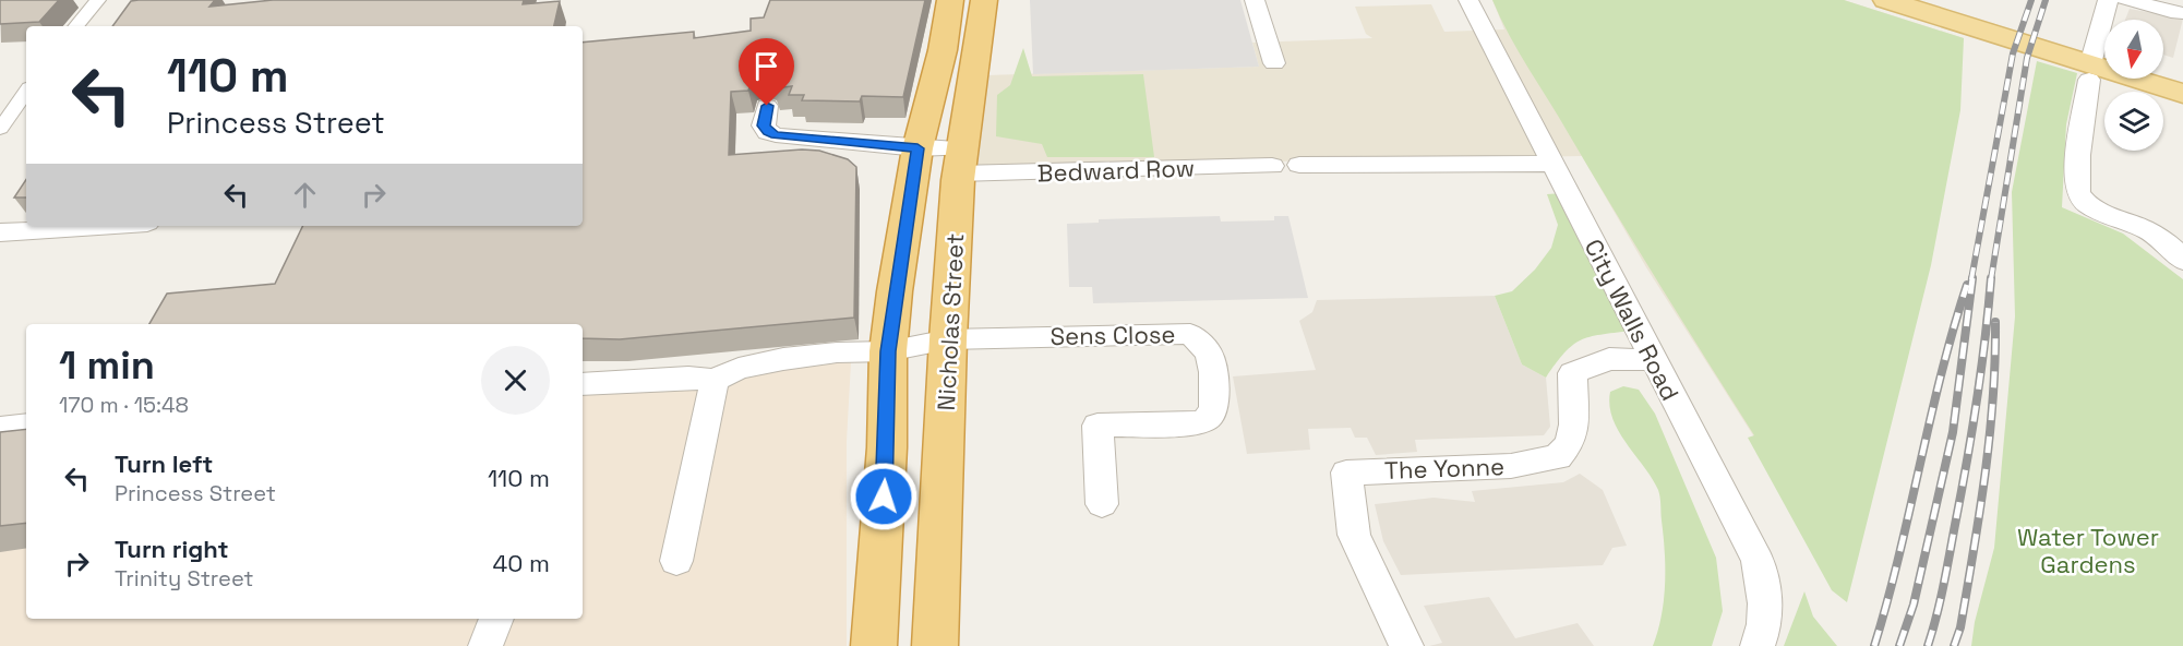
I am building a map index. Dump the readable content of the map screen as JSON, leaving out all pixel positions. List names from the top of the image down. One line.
{"streets":{"highway":["Nicholas Street"],"street":["Bedward Row","City Walls Road","Sens Close","The Yonne"]},"crossings":[["Bedward Row","Nicholas Street"],["City Walls Road","The Yonne"],["Nicholas Street","Sens Close"]],"parks":["Water Tower Gardens"],"north":"bottom","page":{"turn":["110 m","Princess Street"],"heading":["1 min","170 m · 15:48"],"list":[{"name":"Turn left","note":"Princess Street","value":"110 m"},{"name":"Turn right","note":"Trinity Street","value":"40 m"}]}}
